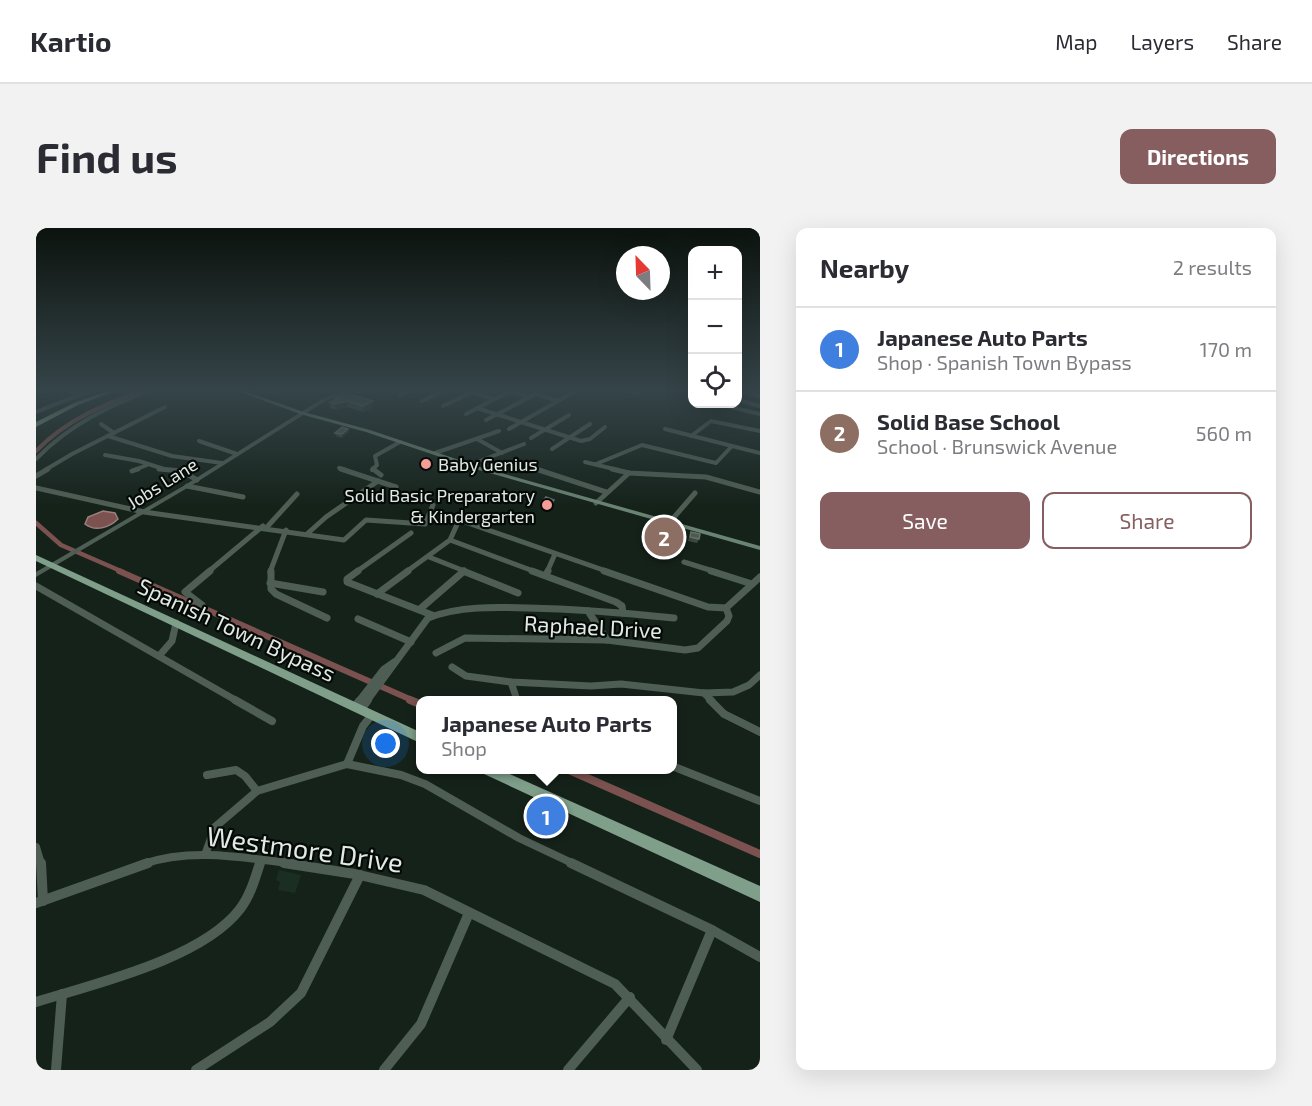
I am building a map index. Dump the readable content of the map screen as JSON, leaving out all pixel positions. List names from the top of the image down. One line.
{"streets":{"main road":["Spanish Town Bypass"],"street":["Jobs Lane","Raphael Drive","Westmore Drive"]},"crossings":[["Jobs Lane","Spanish Town Bypass"]],"places":["Baby Genius","Solid Basic Preparatory & Kindergarten"],"north":"top left","page":{"header":"Kartio","nav":["Map","Layers","Share"],"buttons":["Directions",["Save","Share"]],"title":"Find us","heading":["Nearby","2 results"],"map_buttons":["+","−"],"list":[{"mark":"1","name":"Japanese Auto Parts","note":"Shop · Spanish Town Bypass","value":"170 m"},{"mark":"2","name":"Solid Base School","note":"School · Brunswick Avenue","value":"560 m"}],"pins":["2","1"],"popup":["Japanese Auto Parts","Shop"]}}
